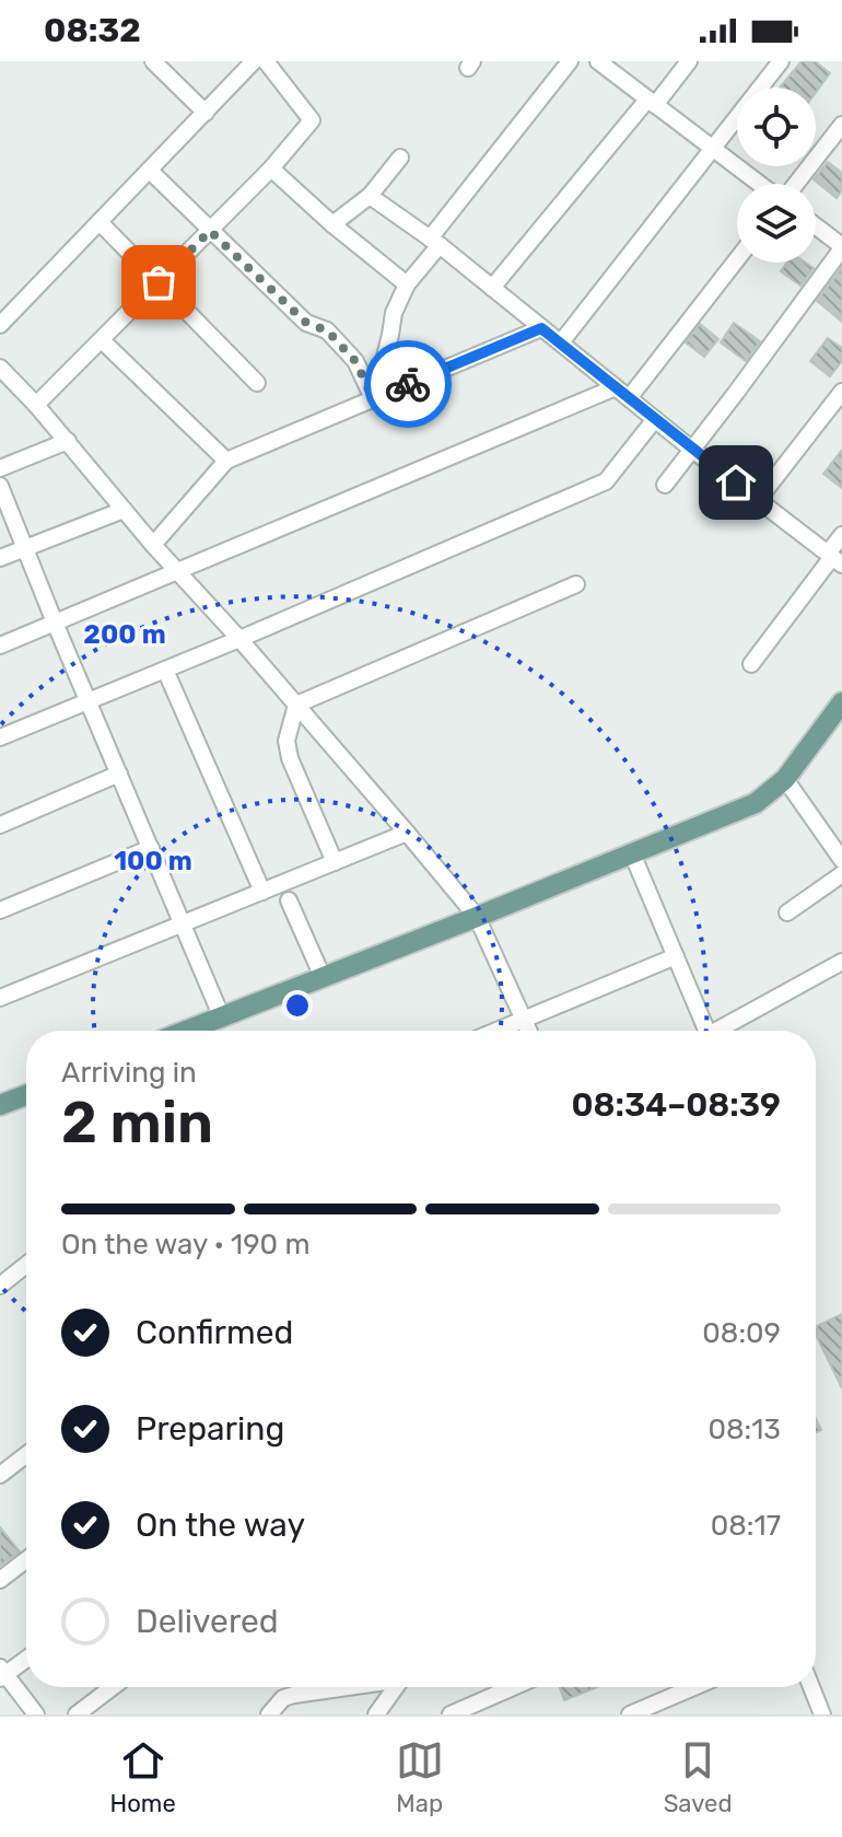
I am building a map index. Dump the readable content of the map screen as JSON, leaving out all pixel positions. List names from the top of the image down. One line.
{"page":{"status":"08:32","heading":["2 min","Arriving in","08:34–08:39"],"bar":"On the way · 190 m","list":[["Confirmed","08:09"],["Preparing","08:13"],["On the way","08:17"],"Delivered"],"tabs":["Home","Map","Saved"]},"rings":["200 m","100 m"]}
